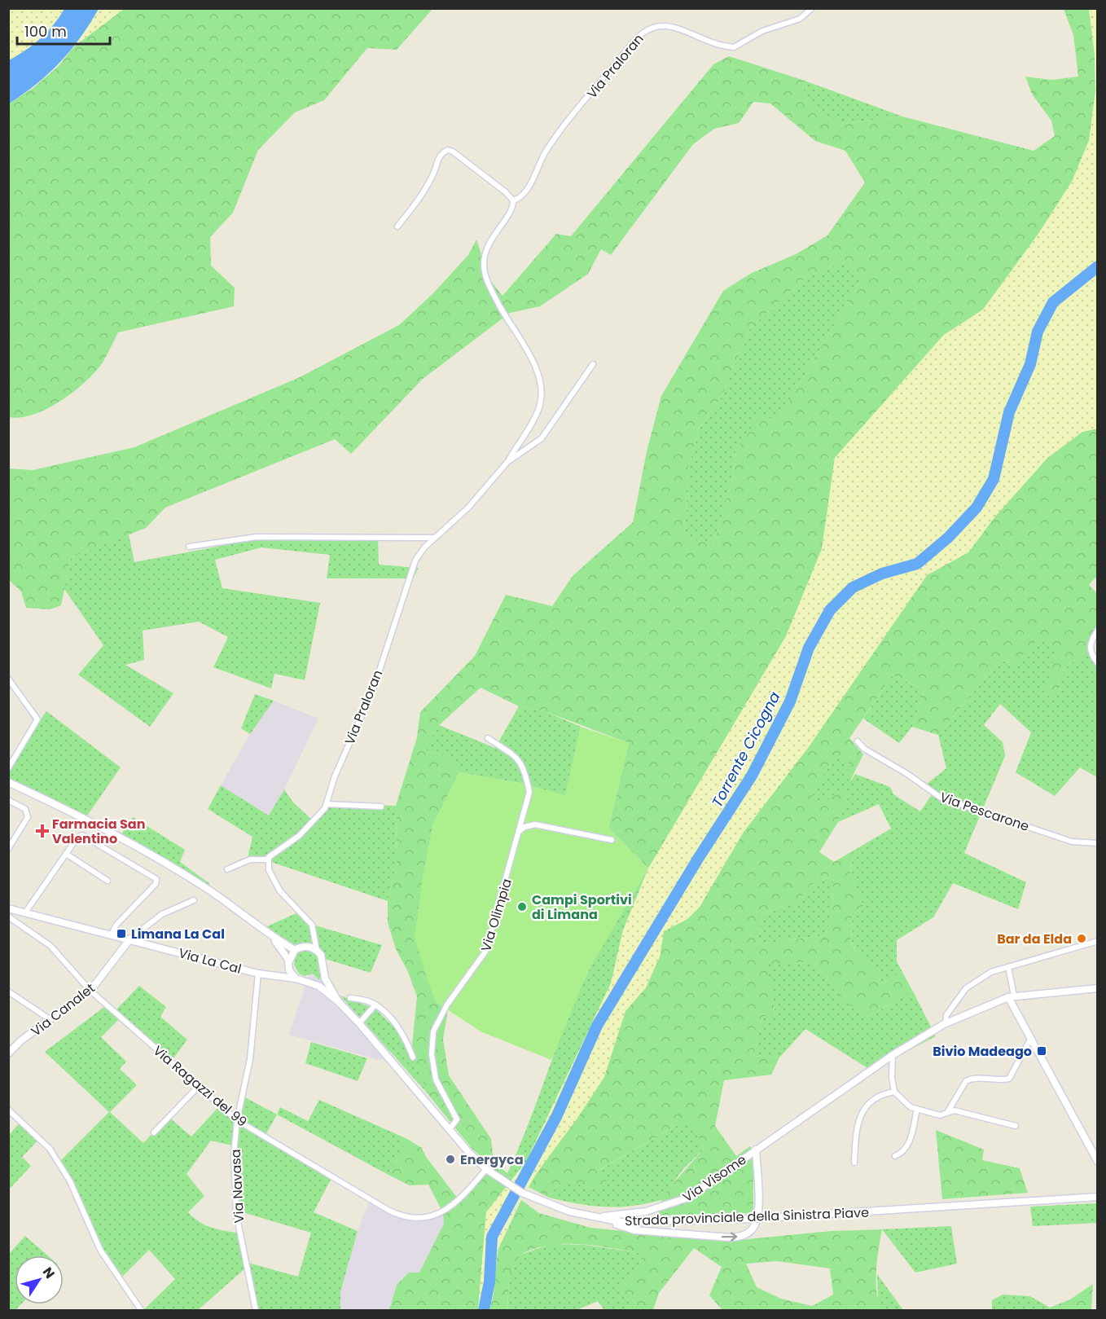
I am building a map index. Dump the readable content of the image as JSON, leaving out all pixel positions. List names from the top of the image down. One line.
{"streets":{"street":["Via Praloran","Via Pescarone","Via Olimpia","Via La Cal","Via Canalet","Via Ragazzi del 99","Via Visome","Via Navasa","Strada provinciale della Sinistra Piave"]},"crossings":[["Via Olimpia","Strada provinciale della Sinistra Piave"],["Via La Cal","Via Canalet"],["Via La Cal","Via Navasa"],["Via Canalet","Via Ragazzi del 99"],["Via Ragazzi del 99","Via Navasa"],["Via Ragazzi del 99","Strada provinciale della Sinistra Piave"],["Via Visome","Strada provinciale della Sinistra Piave"]],"water":["Torrente Cicogna"],"places":{"health":["Farmacia San Valentino"],"other":["Campi Sportivi di Limana","Bar da Elda","Energyca"],"transit":["Limana La Cal","Bivio Madeago"]},"scale_bar":"100 m","north":"top right"}
